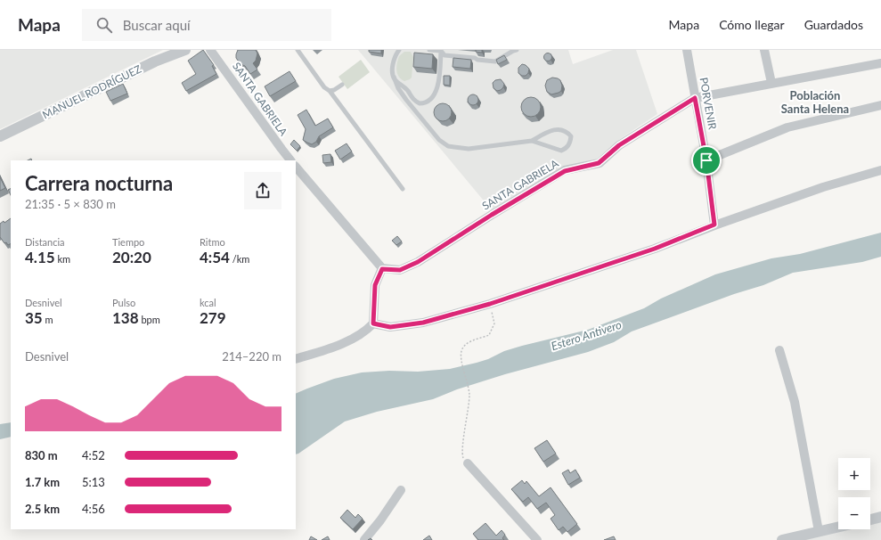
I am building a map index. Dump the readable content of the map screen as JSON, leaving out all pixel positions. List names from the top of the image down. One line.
{"streets":{"street":["MANUEL RODRÍGUEZ","SANTA GABRIELA","PORVENIR"]},"crossings":[["SANTA GABRIELA","PORVENIR"]],"districts":["Población Santa Helena"],"water":["Estero Antivero"],"page":{"header":"Mapa","search":"Buscar aquí","nav":["Mapa","Cómo llegar","Guardados"],"heading":["Carrera nocturna","21:35 · 5 × 830 m"],"stats":[["Distancia","4.15 km"],["Tiempo","20:20"],["Ritmo","4:54 /km"],["Desnivel","35 m"],["Pulso","138 bpm"],["kcal","279"]],"chart":["Desnivel","214–220 m"],"list":[{"name":"830 m","note":"4:52"},{"name":"1.7 km","note":"5:13"},{"name":"2.5 km","note":"4:56"}],"map_buttons":["+","−"]}}
